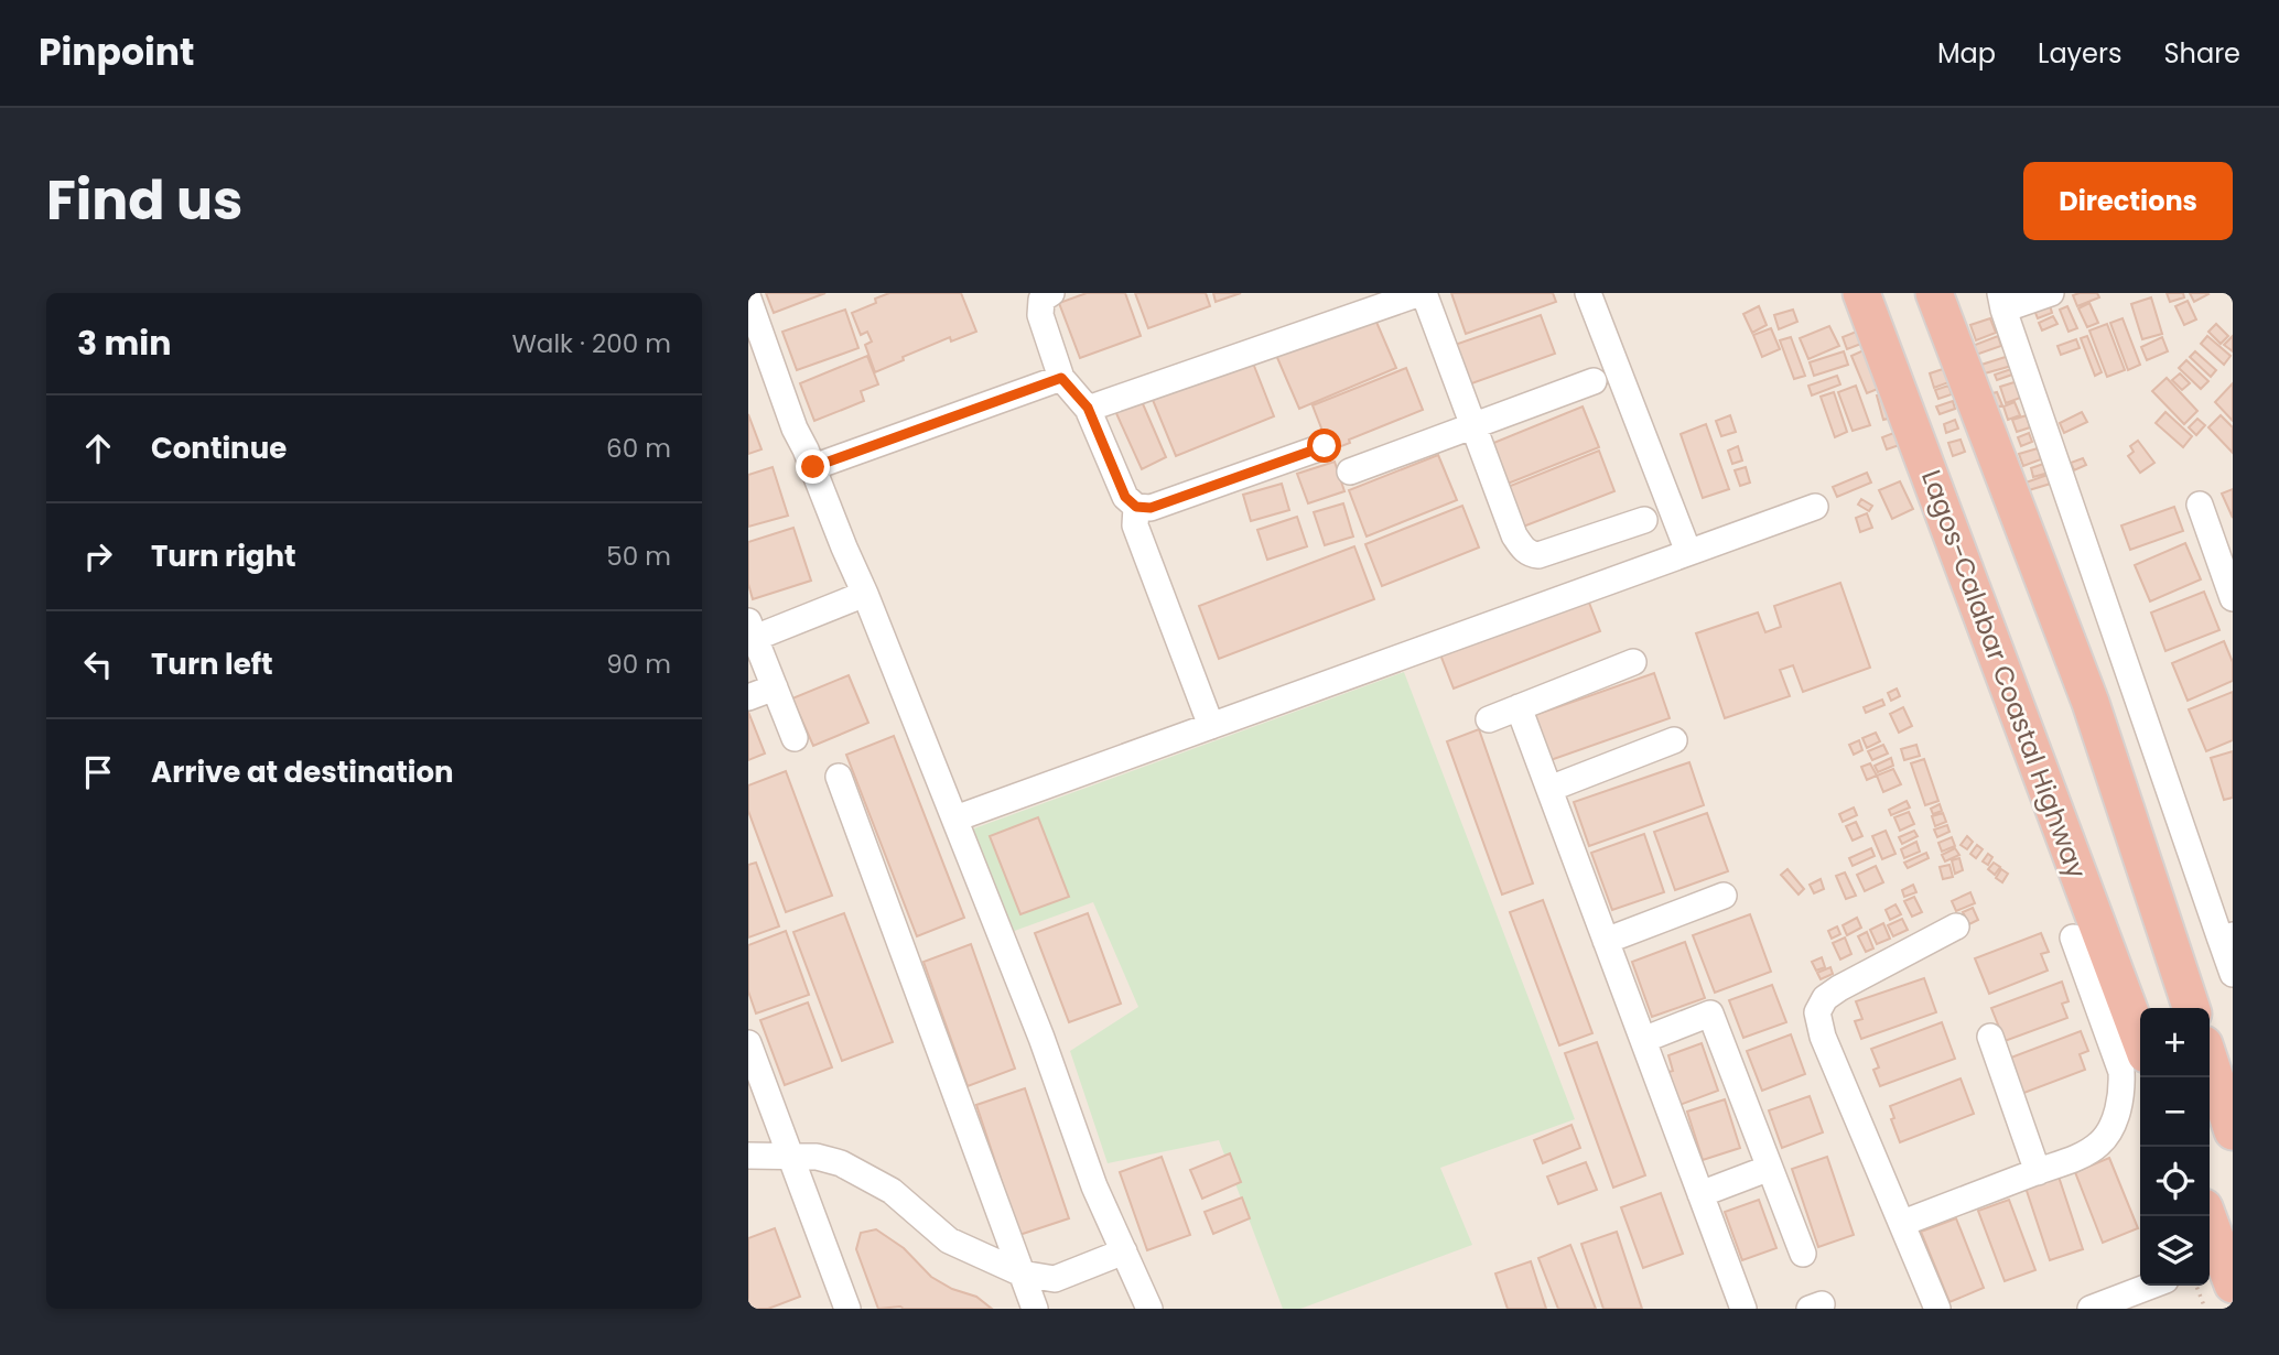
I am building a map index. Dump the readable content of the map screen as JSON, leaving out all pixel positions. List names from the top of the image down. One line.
{"streets":{"highway":["Lagos-Calabar Coastal Highway"]},"page":{"header":"Pinpoint","nav":["Map","Layers","Share"],"title":"Find us","buttons":"Directions","heading":["3 min","Walk · 200 m"],"list":[["Continue","60 m"],["Turn right","50 m"],["Turn left","90 m"],"Arrive at destination"],"map_buttons":["+","−"]}}
